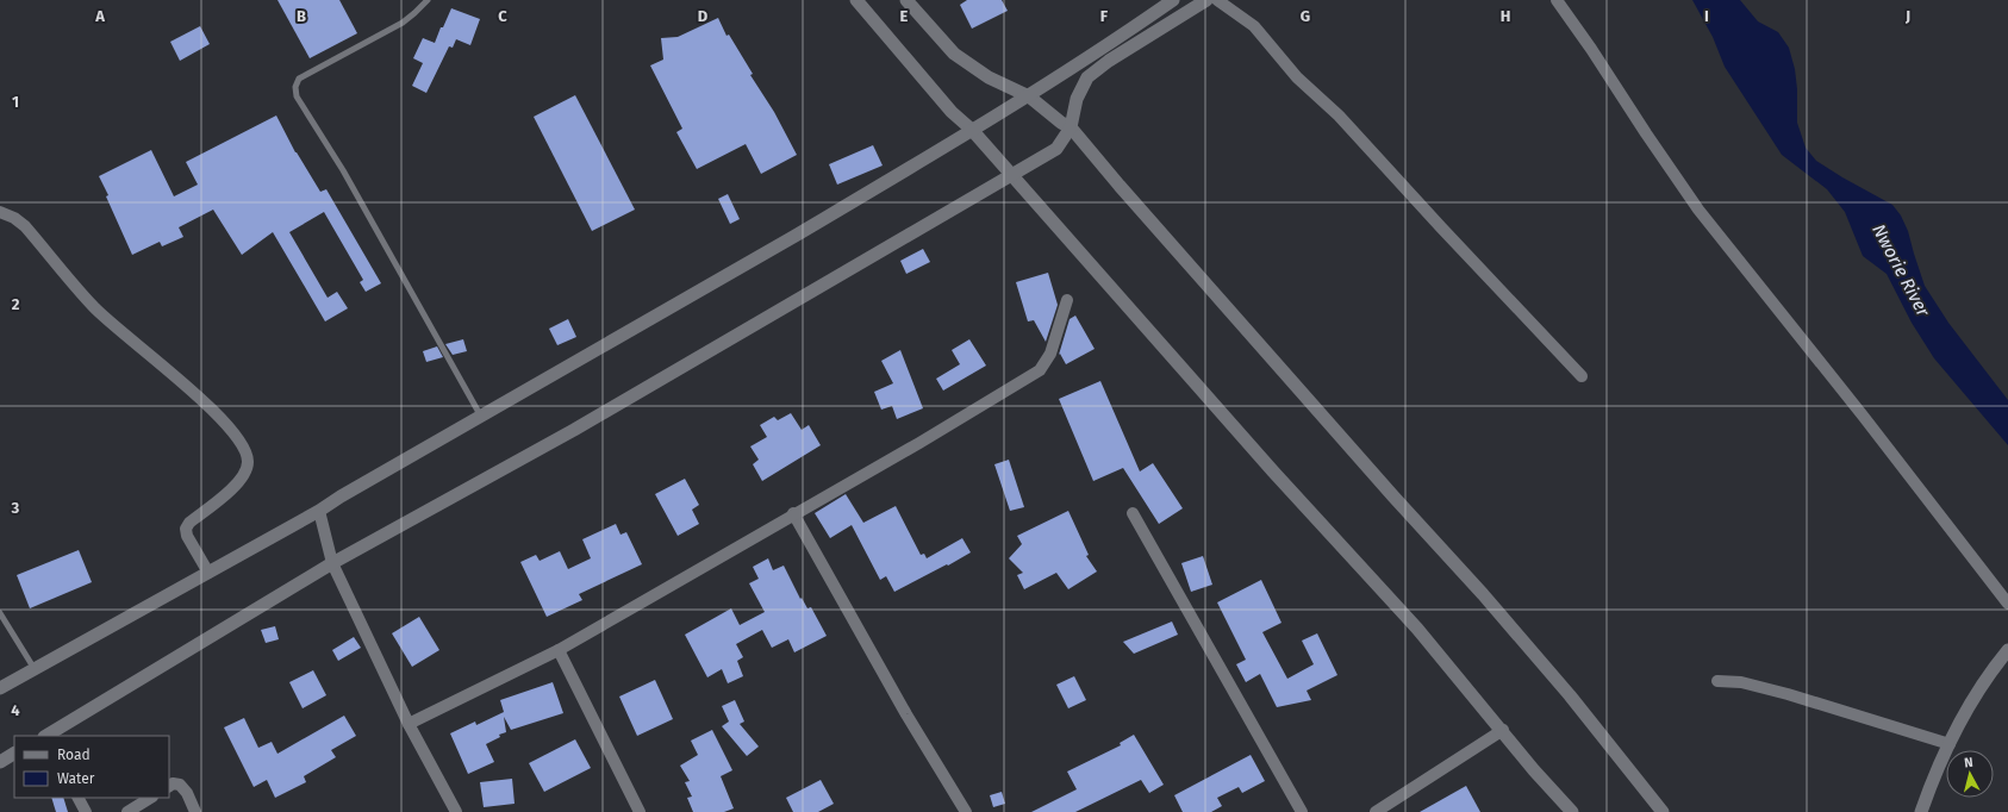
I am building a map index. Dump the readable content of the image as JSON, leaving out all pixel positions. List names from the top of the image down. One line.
{"water":["Nworie River"],"legend":["Road","Water"],"north":"top","grid":{"columns":["A","B","C","D","E","F","G","H","I","J"],"rows":["1","2","3","4"]}}
